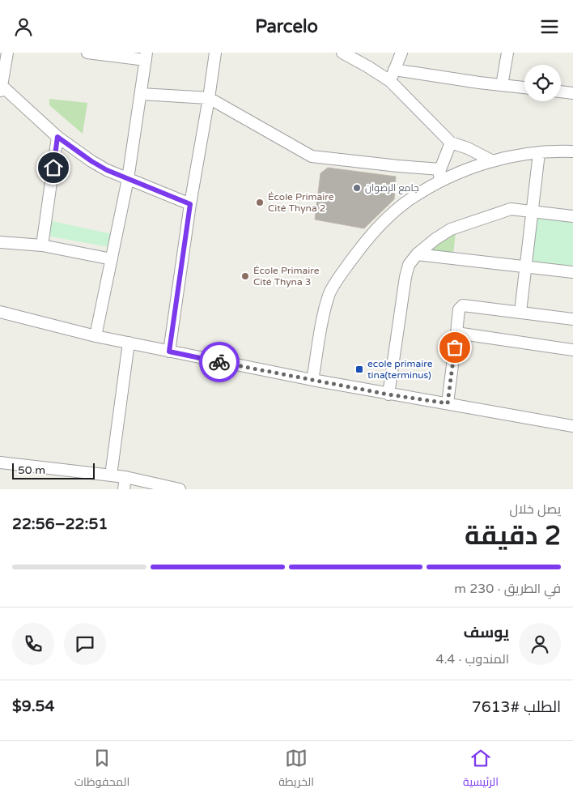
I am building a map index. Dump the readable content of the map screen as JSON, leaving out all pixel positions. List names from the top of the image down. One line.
{"places":{"other":["جامع الرضوان","École Primaire Cité Thyna 2","École Primaire Cité Thyna 3"],"transit":["ecole primaire tina(terminus)"]},"scale_bar":"50 m","page":{"header":"Parcelo","scale":"50 m","heading":["2 دقيقة","يصل خلال","22:51–22:56"],"panel":["يوسف","المندوب · 4.4","الطلب #7613","$9.54"],"bar":"في الطريق · 230 m","tabs":["الرئيسية","الخريطة","المحفوظات"]}}
